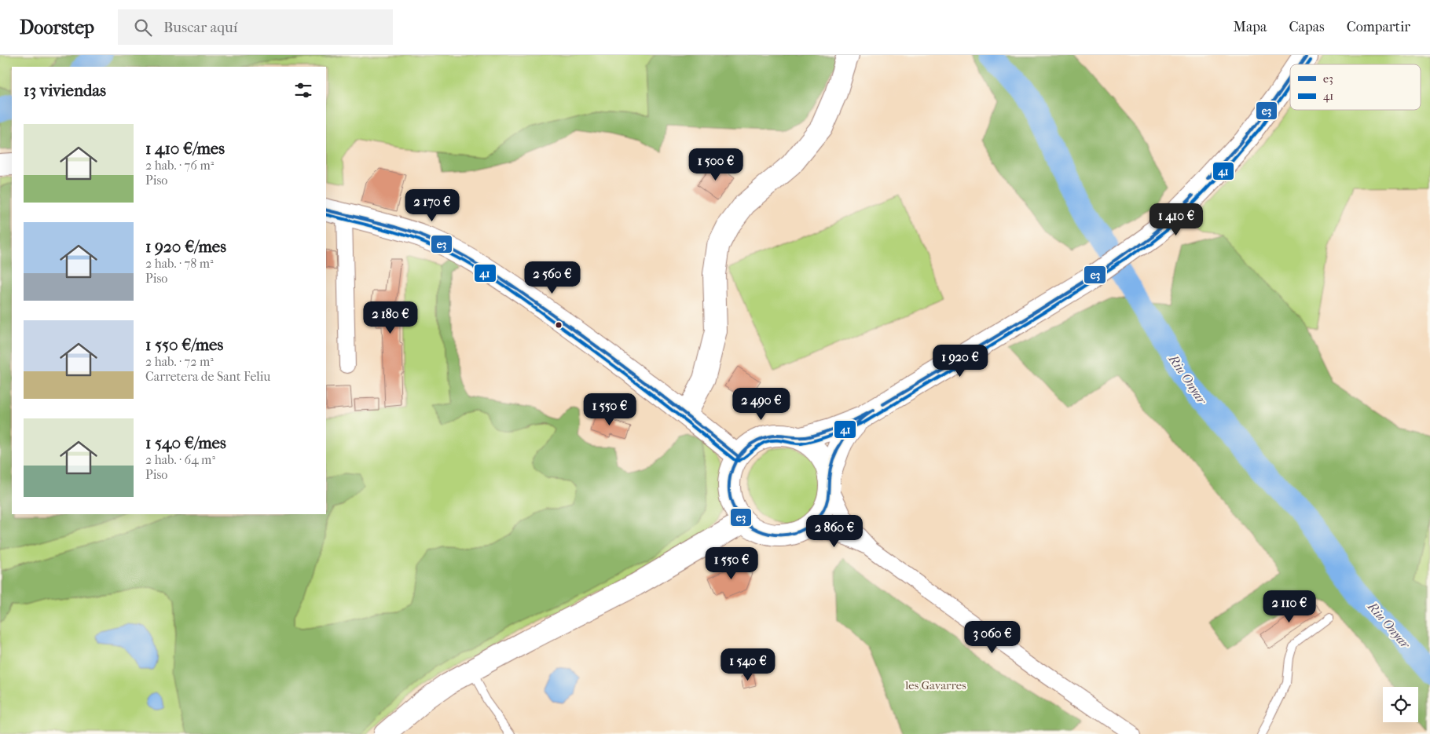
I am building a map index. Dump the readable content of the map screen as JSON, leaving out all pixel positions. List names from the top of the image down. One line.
{"water":["Riu Onyar"],"parks":["les Gavarres"],"lines":["transit line e3","transit line 41"],"legend":["e3","41"],"page":{"header":"Doorstep","search":"Buscar aquí","nav":["Mapa","Capas","Compartir"],"heading":"13 viviendas","list":[{"name":"1 410 €/mes","note":"2 hab. · 76 m² · Piso"},{"name":"1 920 €/mes","note":"2 hab. · 78 m² · Piso"},{"name":"1 550 €/mes","note":"2 hab. · 72 m² · Carretera de Sant Feliu"},{"name":"1 540 €/mes","note":"2 hab. · 64 m² · Piso"}],"price":["1 500 €","2 170 €","1 410 €","2 560 €","2 180 €","1 920 €","2 490 €","1 550 €","2 860 €","1 550 €","2 110 €","3 060 €","1 540 €"]}}
